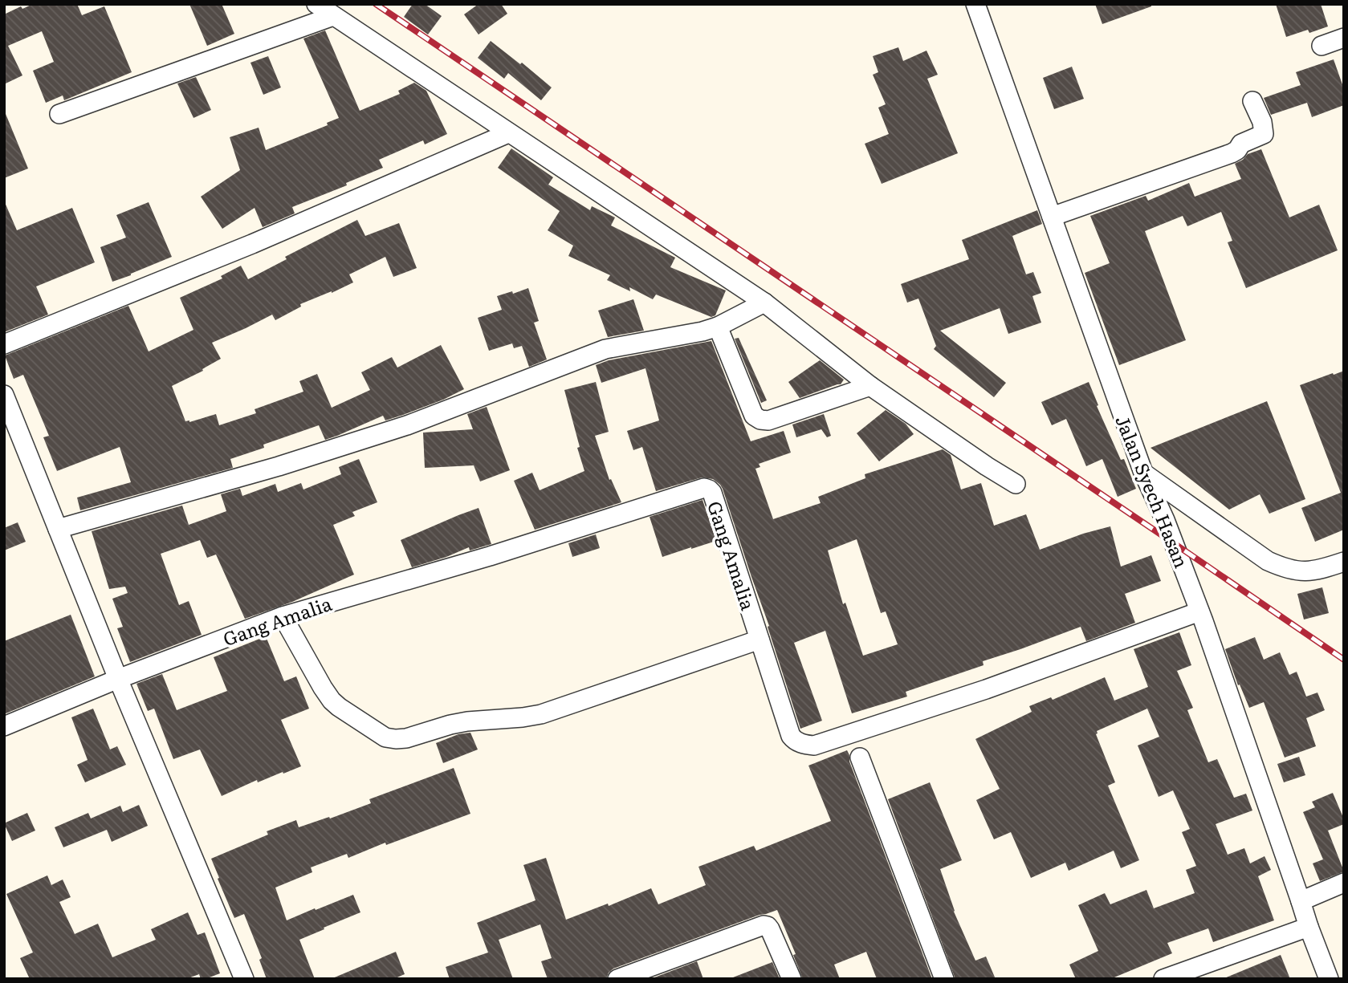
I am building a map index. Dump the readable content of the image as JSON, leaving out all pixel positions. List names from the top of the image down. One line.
{"streets":{"street":["Jalan Syech Hasan","Gang Amalia"]},"crossings":[["Jalan Syech Hasan","Gang Amalia"]]}
